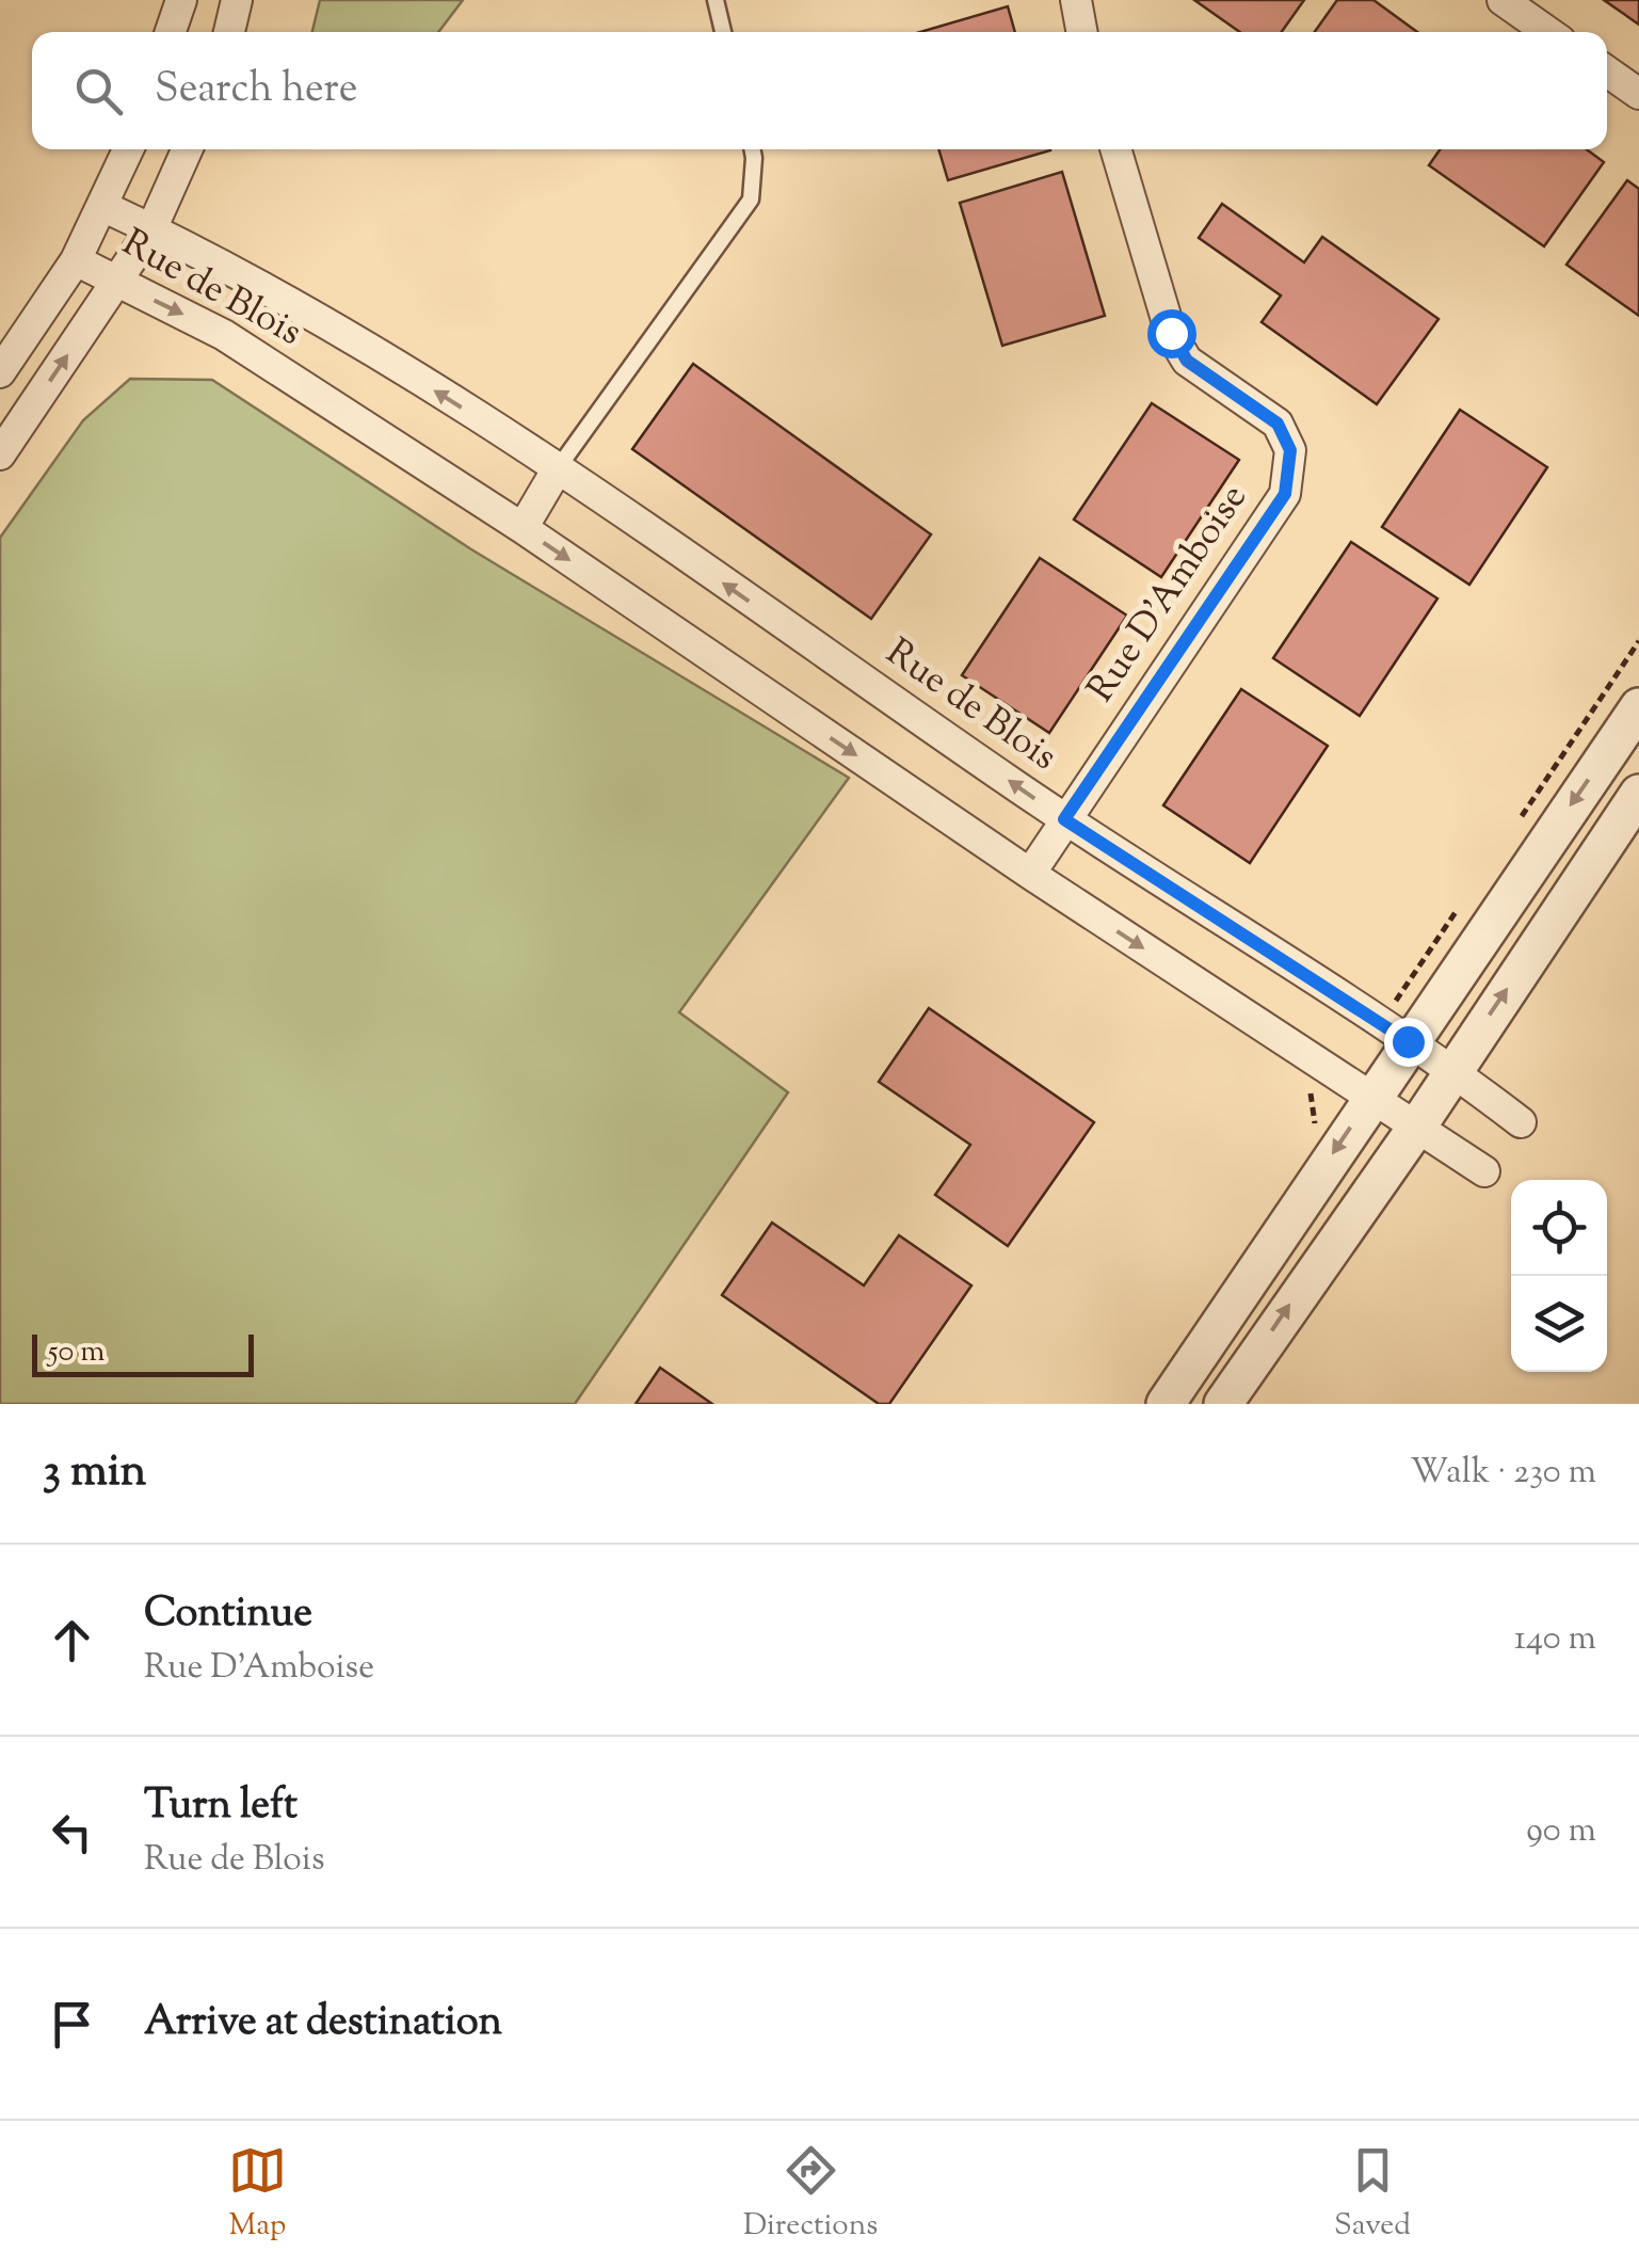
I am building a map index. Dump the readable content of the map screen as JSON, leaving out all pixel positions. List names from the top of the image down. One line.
{"streets":{"street":["Rue de Blois","Rue D'Amboise"]},"crossings":[["Rue de Blois","Rue D'Amboise"]],"scale_bar":"50 m","page":{"search":"Search here","scale":"50 m","heading":["3 min","Walk · 230 m"],"list":[["Continue","Rue D'Amboise","140 m"],["Turn left","Rue de Blois","90 m"],"Arrive at destination"],"nav":["Map","Directions","Saved"]}}
